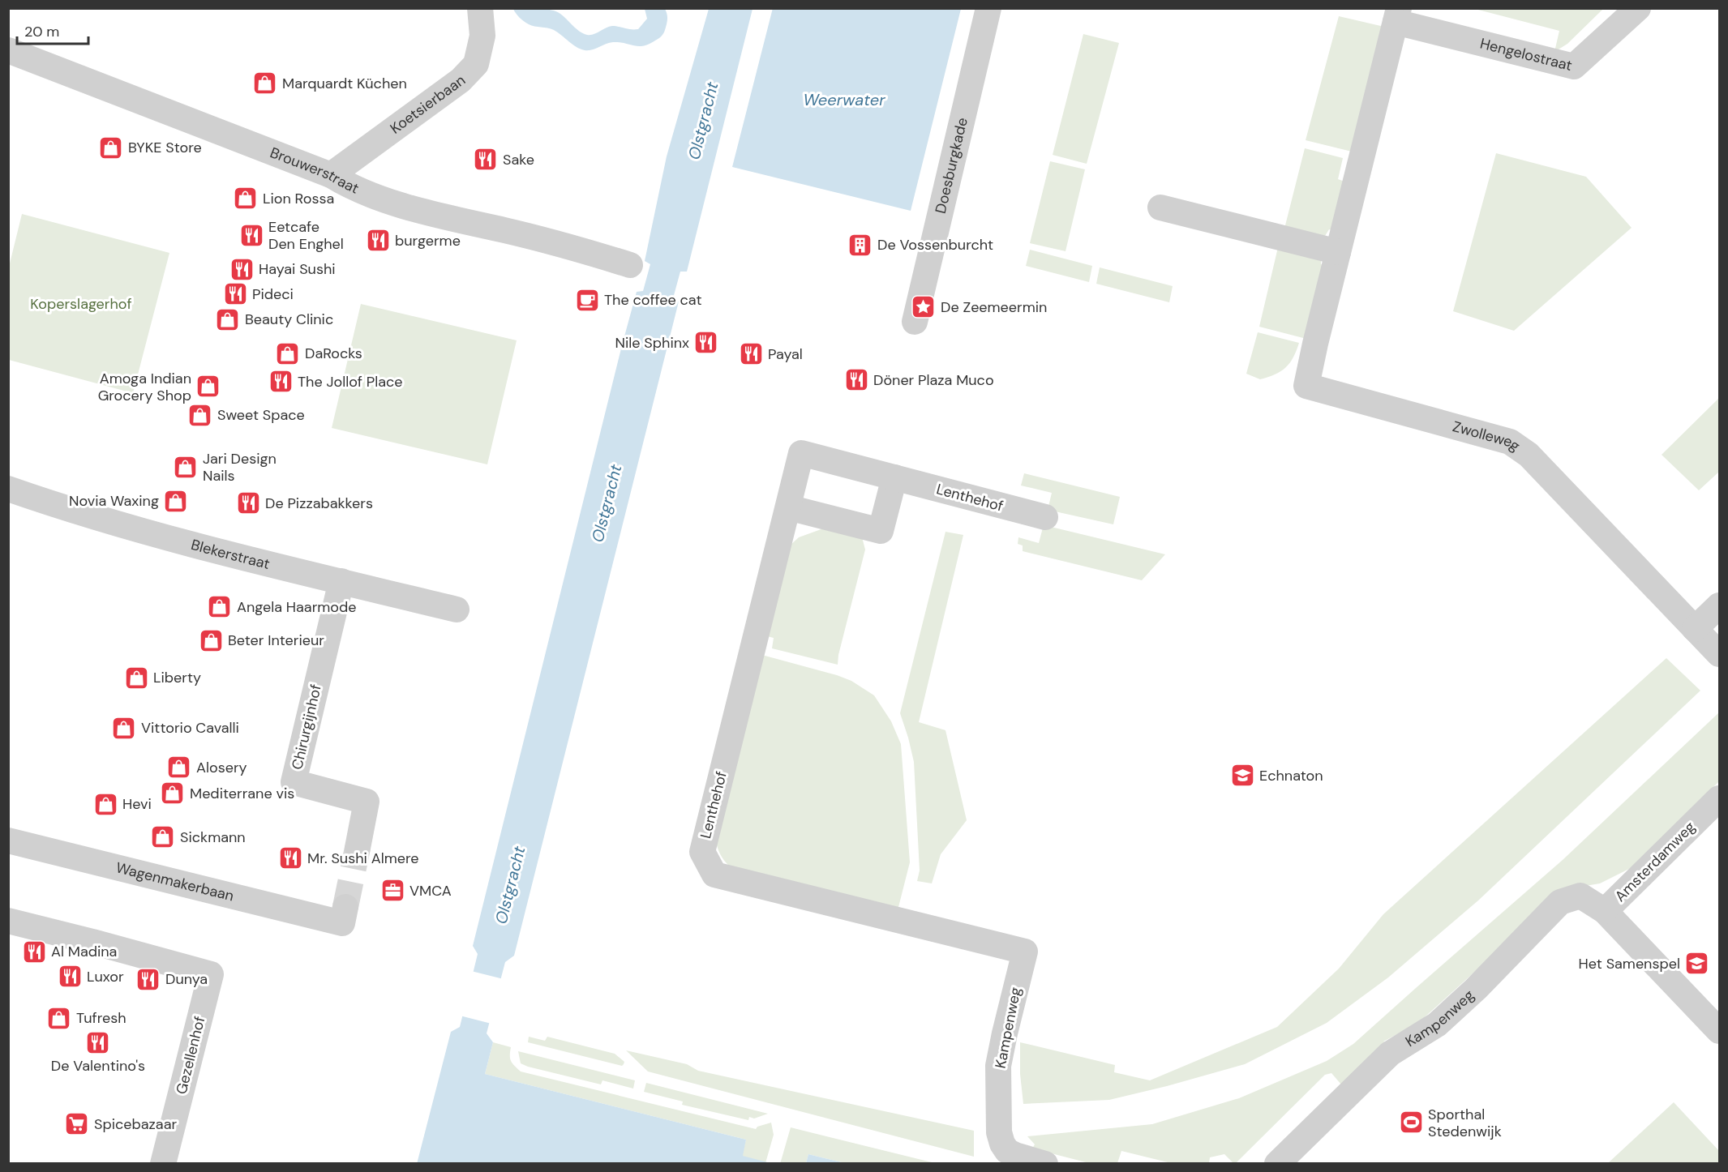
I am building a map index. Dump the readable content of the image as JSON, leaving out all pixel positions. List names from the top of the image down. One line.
{"streets":{"street":["Hengelostraat","Koetsierbaan","Doesburgkade","Brouwerstraat","Zwolleweg","Lenthehof","Blekerstraat","Chirurgijnhof","Amsterdamweg","Wagenmakerbaan","Kampenweg","Gezellenhof"]},"crossings":[["Hengelostraat","Zwolleweg"],["Koetsierbaan","Brouwerstraat"],["Lenthehof","Kampenweg"],["Blekerstraat","Chirurgijnhof"],["Amsterdamweg","Kampenweg"]],"water":["Weerwater","Olstgracht"],"parks":["Koperslagerhof"],"places":{"shop":["Marquardt Küchen","BYKE Store","Lion Rossa","Beauty Clinic","DaRocks","Amoga Indian Grocery Shop","Sweet Space","Jari Design Nails","Novia Waxing","Angela Haarmode","Beter Interieur","Liberty","Vittorio Cavalli","Alosery","Mediterrane vis","Hevi","Sickmann","Tufresh"],"restaurant":["Sake","Eetcafe Den Enghel","burgerme","Hayai Sushi","Pideci","Nile Sphinx","Payal","Döner Plaza Muco","The Jollof Place","De Pizzabakkers","Mr. Sushi Almere","Al Madina","Luxor","Dunya","De Valentino's"],"building":["De Vossenburcht"],"cafe":["The coffee cat"],"place":["De Zeemeermin"],"school or university":["Echnaton","Het Samenspel"],"office":["VMCA"],"sports":["Sporthal Stedenwijk"],"supermarket":["Spicebazaar"]},"scale_bar":"20 m"}
